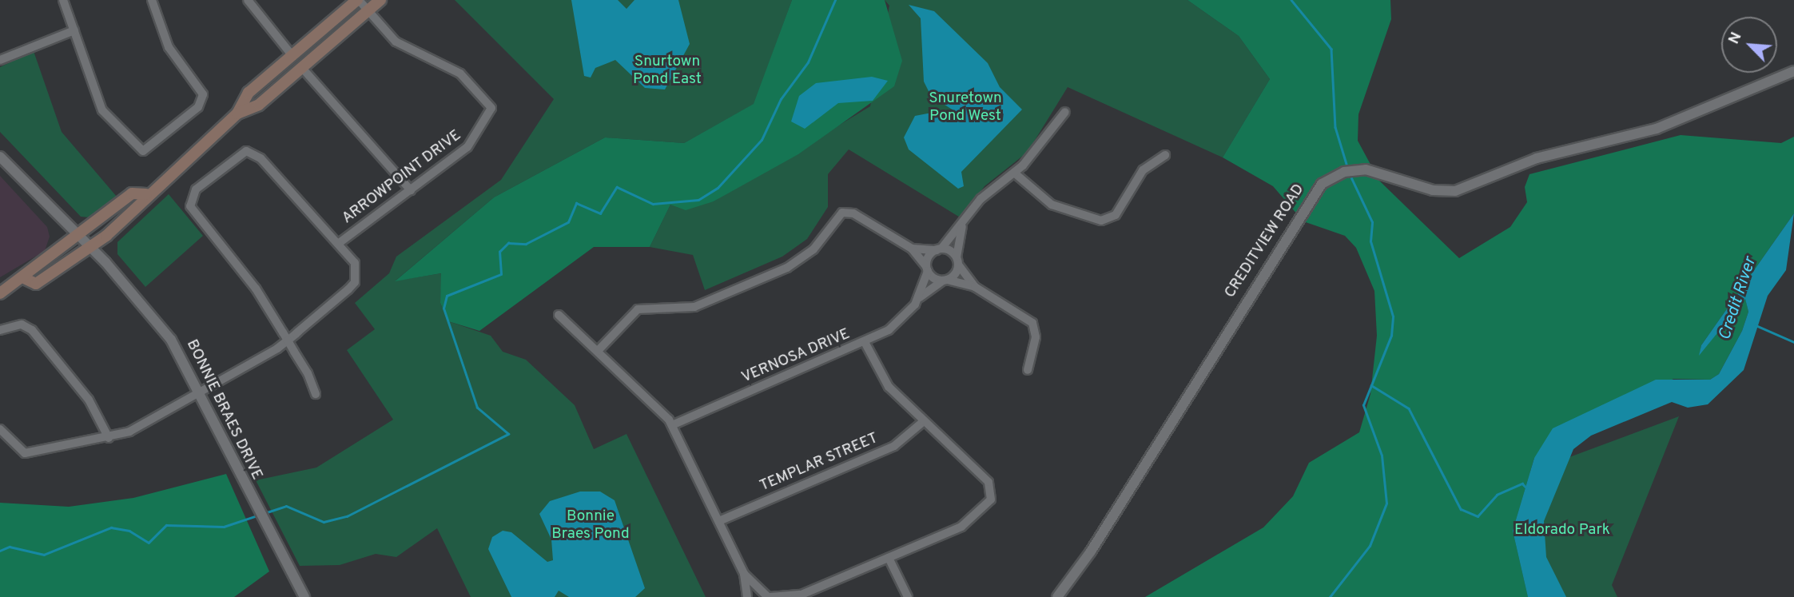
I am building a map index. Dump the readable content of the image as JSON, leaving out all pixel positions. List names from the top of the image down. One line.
{"streets":{"street":["ARROWPOINT DRIVE","CREDITVIEW ROAD","VERNOSA DRIVE","BONNIE BRAES DRIVE","TEMPLAR STREET"]},"water":["Credit River"],"parks":["Snurtown Pond East","Snuretown Pond West","Bonnie Braes Pond","Eldorado Park"],"north":"top left"}
